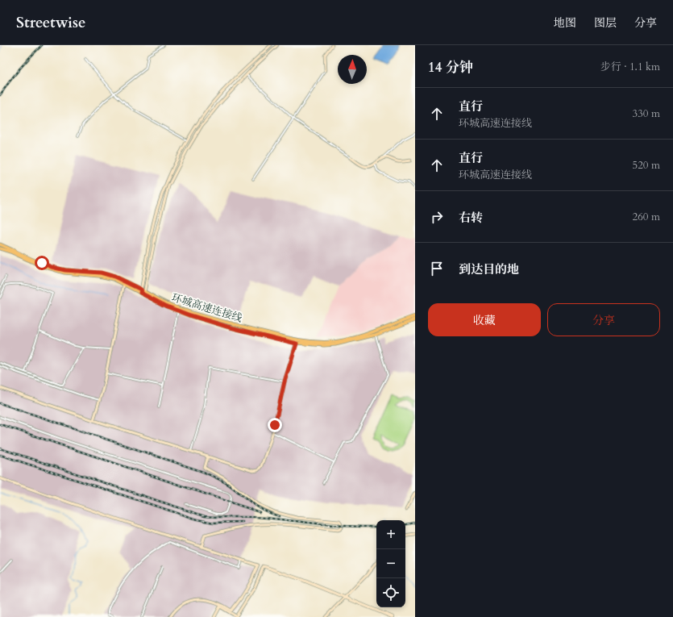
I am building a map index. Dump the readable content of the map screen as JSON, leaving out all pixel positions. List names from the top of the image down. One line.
{"streets":{"main road":["环城高速连接线"]},"north":"top","page":{"header":"Streetwise","nav":["地图","图层","分享"],"heading":["14 分钟","步行 · 1.1 km"],"list":[["直行","环城高速连接线","330 m"],["直行","环城高速连接线","520 m"],["右转","260 m"],"到达目的地"],"buttons":["收藏","分享"],"map_buttons":["+","−"]}}
